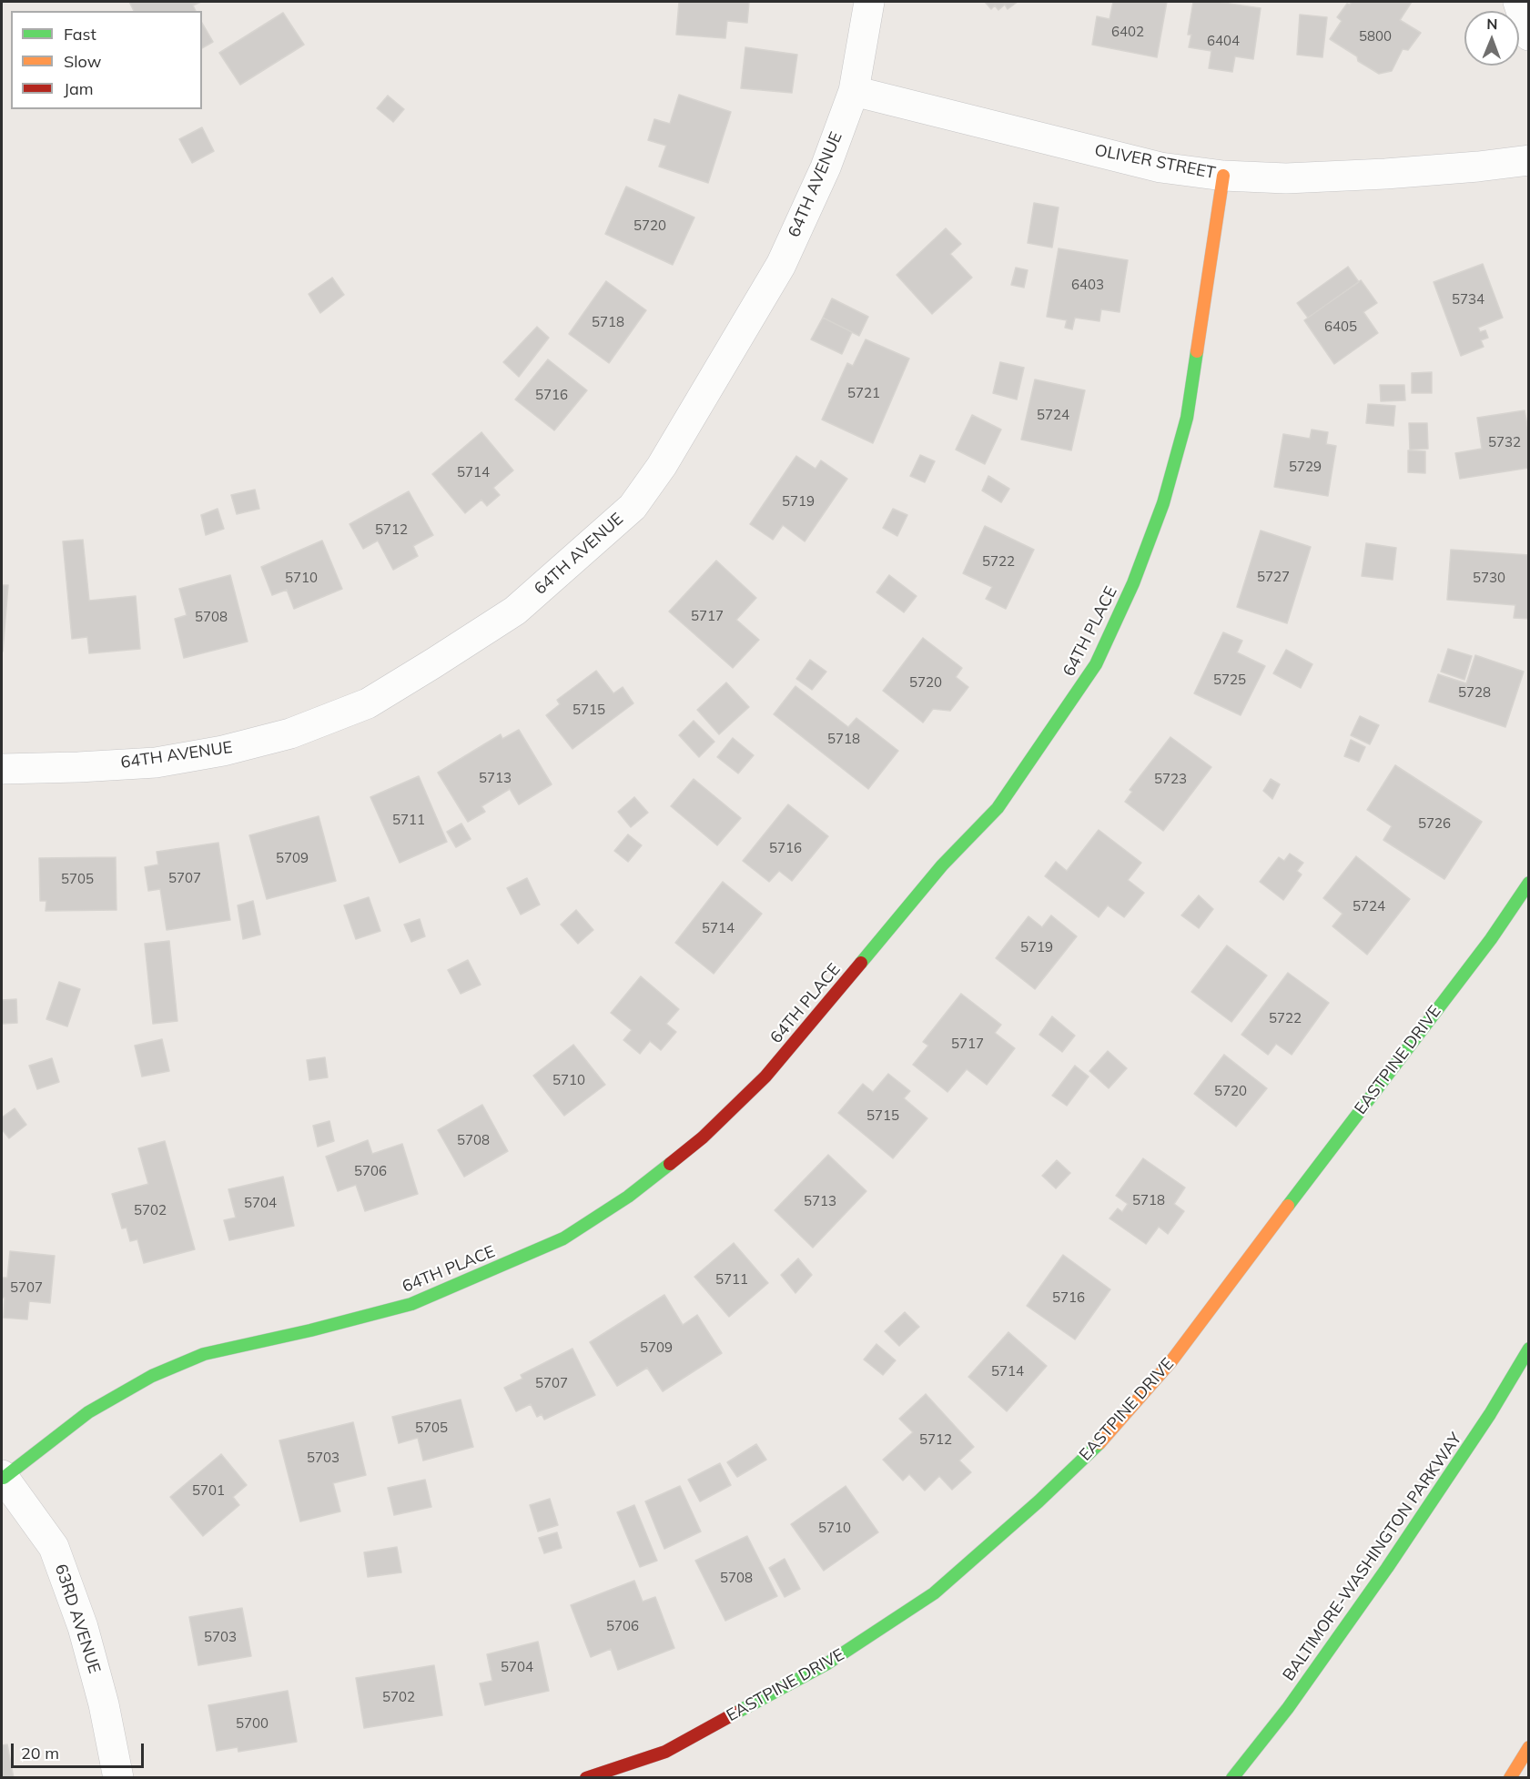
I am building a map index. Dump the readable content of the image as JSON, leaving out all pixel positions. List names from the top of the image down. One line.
{"streets":{"main road":["64TH PLACE","EASTPINE DRIVE","BALTIMORE-WASHINGTON PARKWAY"],"street":["OLIVER STREET","64TH AVENUE","63RD AVENUE"]},"crossings":[["OLIVER STREET","64TH AVENUE"],["OLIVER STREET","64TH PLACE"],["64TH PLACE","63RD AVENUE"]],"house_numbers":["6402","5800","6404","5720","6403","5734","5718","6405","5721","5716","5724","5732","5729","5714","5719","5712","5722","5727","5710","5730","5717","5708","5725","5720","5728","5715","5718","5713","5723","5711","5726","5716","5709","5707","5705","5724","5714","5719","5722","5717","5710","5720","5715","5708","5706","5718","5713","5704","5702","5711","5707","5716","5709","5714","5707","5705","5712","5703","5701","5710","5708","5706","5703","5704","5702","5700"],"legend":["Fast","Slow","Jam"],"scale_bar":"20 m","north":"top"}
